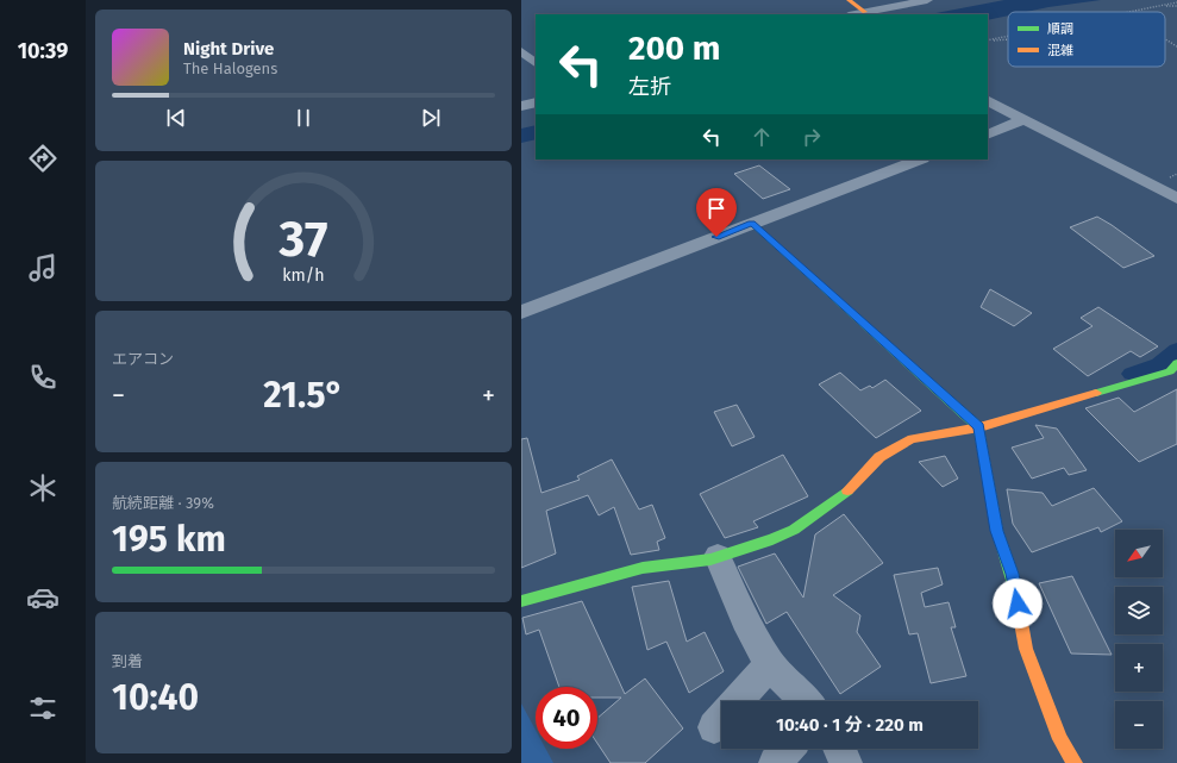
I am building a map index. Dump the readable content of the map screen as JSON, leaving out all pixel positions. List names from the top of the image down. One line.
{"legend":["順調","混雑"],"north":"bottom left","page":{"tabs":"10:39","turn":["200 m","左折"],"song":["Night Drive","The Halogens"],"tile":["エアコン",["航続距離 · 39%","195 km"],["到着","10:40"]],"heat":["−","21.5°","+"],"map_buttons":["+","−"],"limit":"40","trip":"10:40 · 1 分 · 220 m","gauge":["37","km/h"]}}
